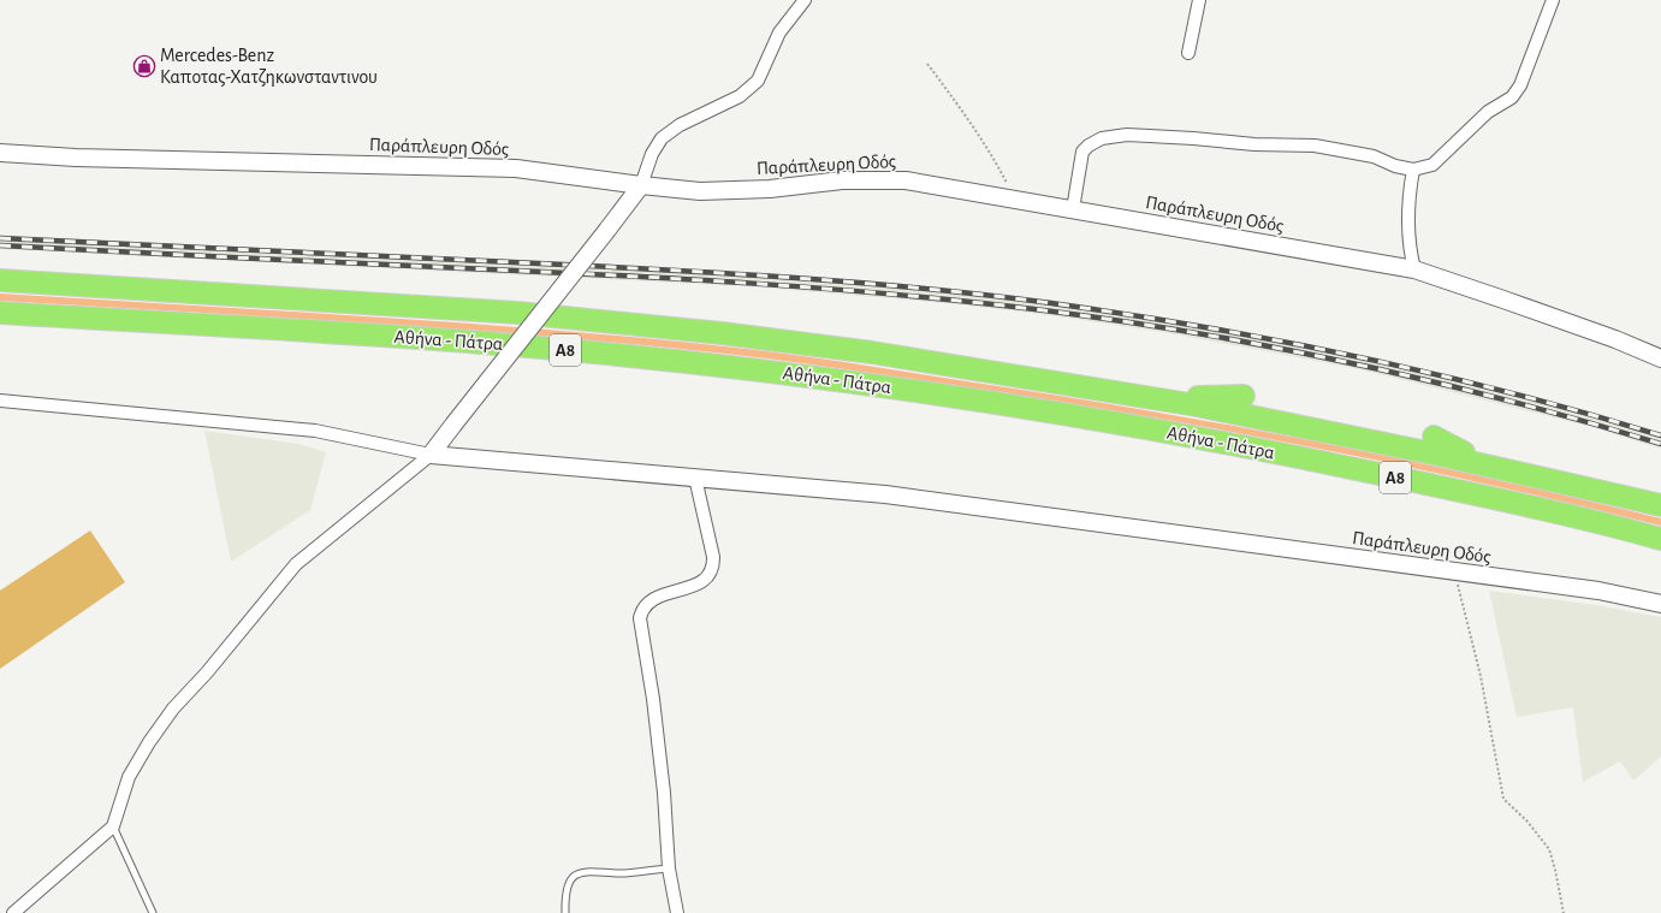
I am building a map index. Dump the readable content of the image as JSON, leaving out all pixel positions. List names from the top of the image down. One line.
{"streets":{"highway":["Αθήνα - Πάτρα","Α8"],"street":["Παράπλευρη Οδός"]},"places":{"shop":["Mercedes-Benz Καποτας-Χατζηκωνσταντινου"]}}
